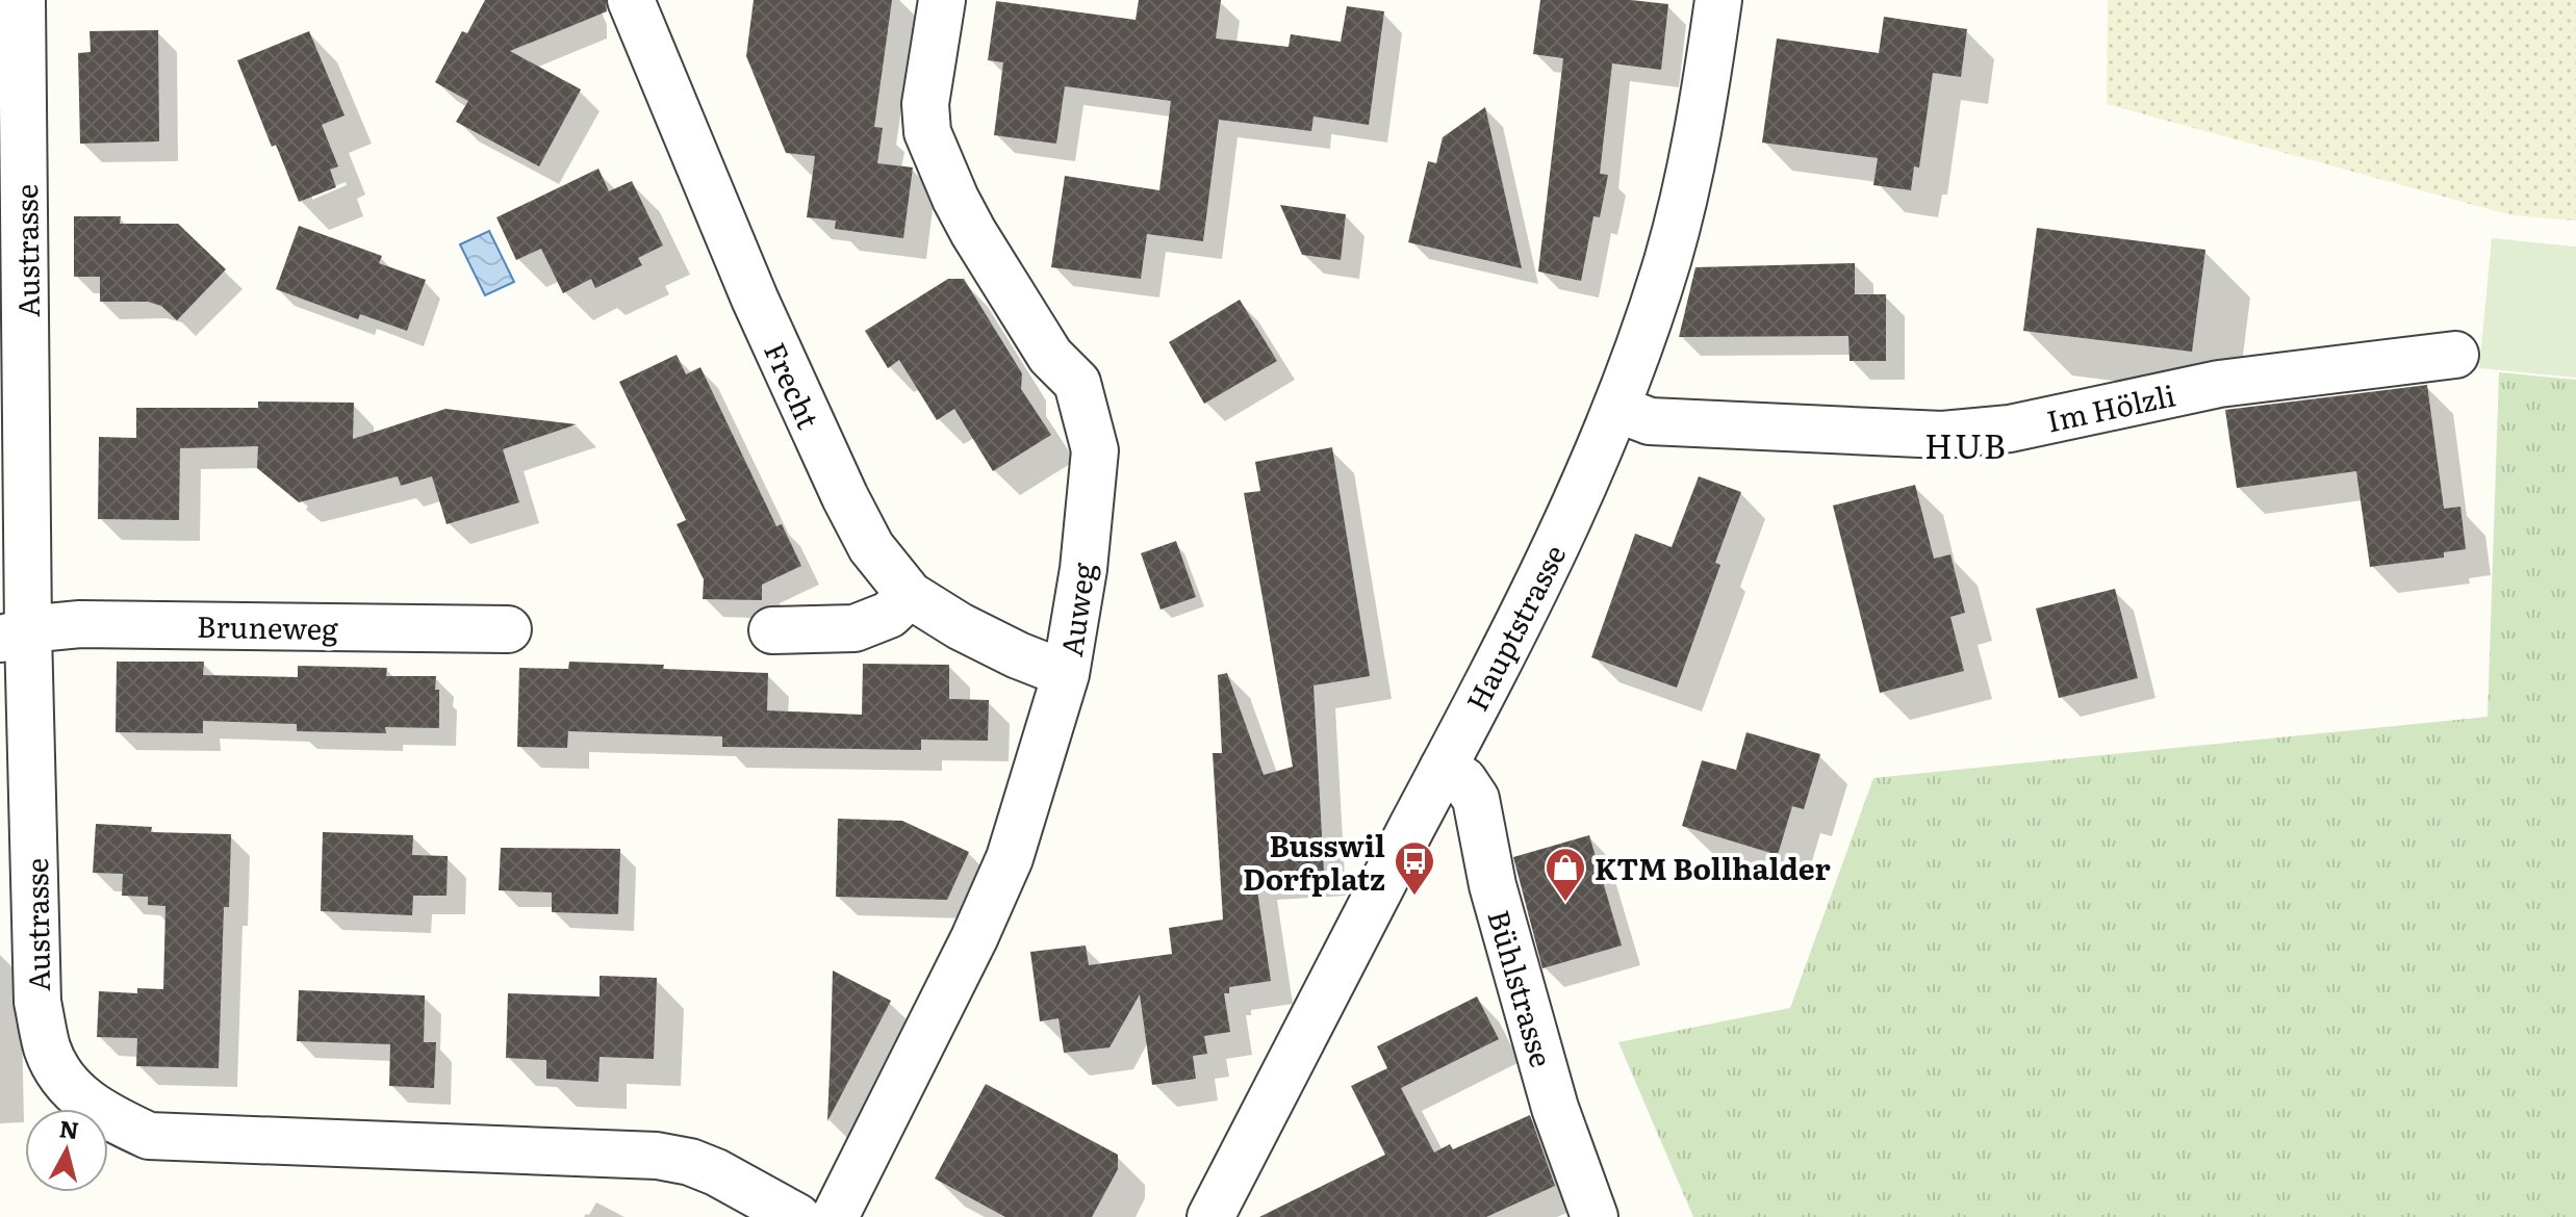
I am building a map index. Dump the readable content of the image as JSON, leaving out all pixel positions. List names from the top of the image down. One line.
{"streets":{"street":["Austrasse","Frecht","Im Hölzli","Auweg","Bruneweg","Hauptstrasse","Bühlstrasse"]},"crossings":[["Austrasse","Bruneweg"],["Frecht","Auweg"],["Im Hölzli","Hauptstrasse"],["Hauptstrasse","Bühlstrasse"]],"districts":["HUB"],"places":{"bus stop":["Busswil Dorfplatz"],"shop":["KTM Bollhalder"]},"north":"top"}
